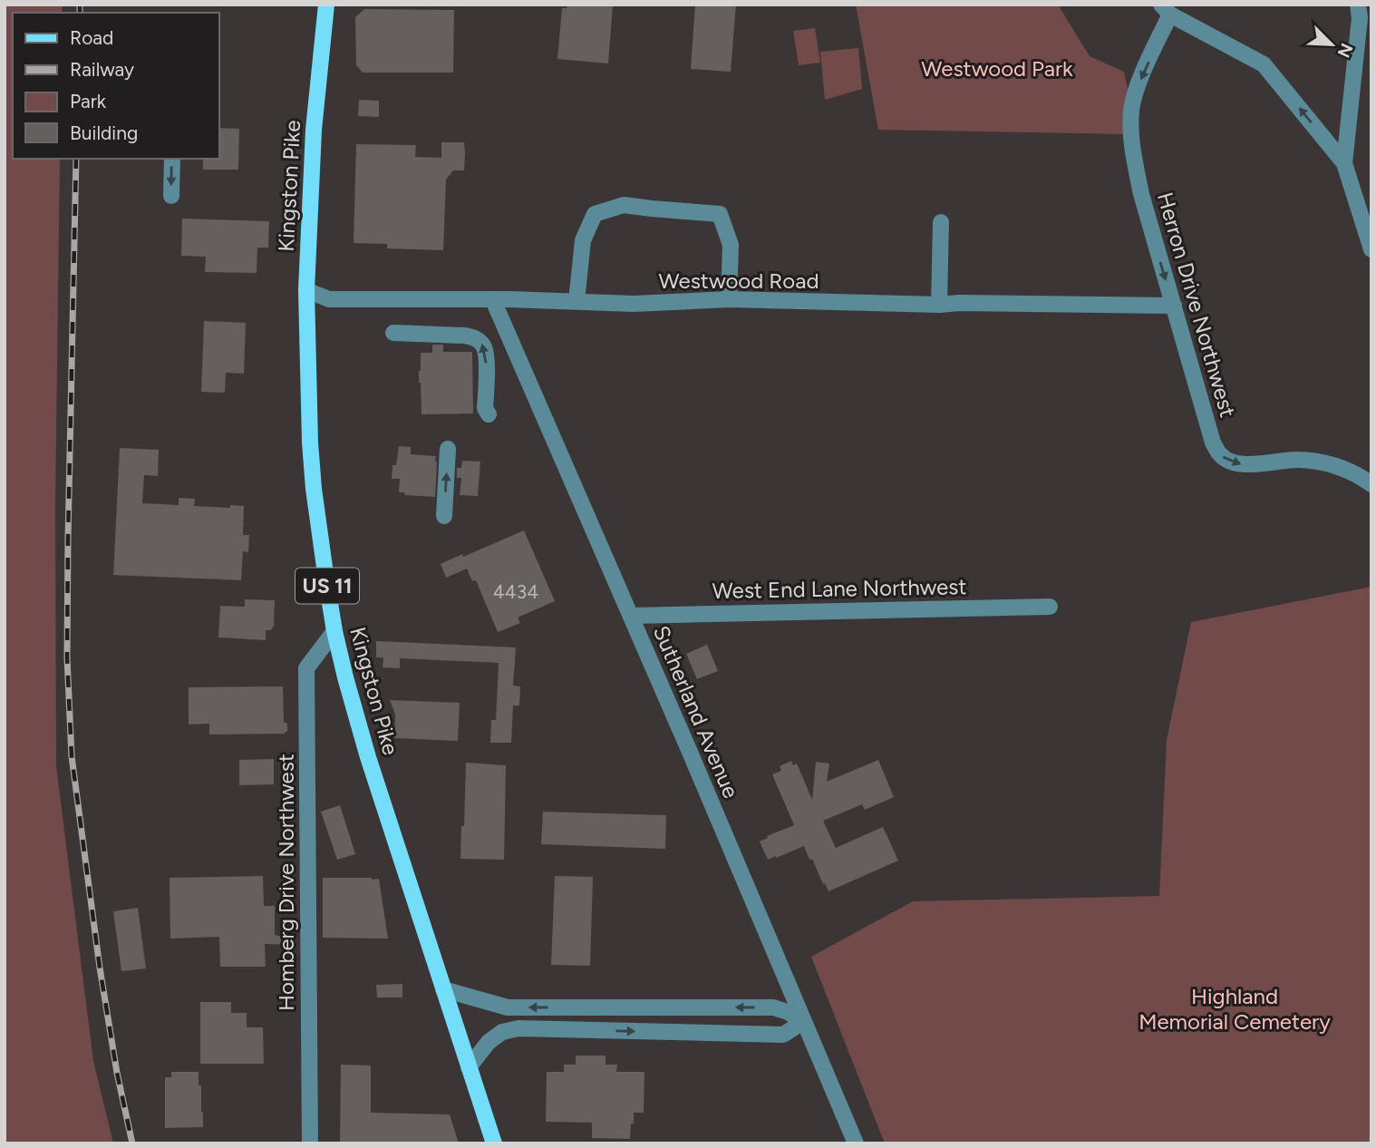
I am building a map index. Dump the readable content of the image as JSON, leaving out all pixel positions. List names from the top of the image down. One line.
{"streets":{"main road":["Kingston Pike","US 11"],"street":["Westwood Road","Herron Drive Northwest","West End Lane Northwest","Sutherland Avenue","Homberg Drive Northwest"]},"crossings":[["Kingston Pike","Westwood Road"],["Kingston Pike","Homberg Drive Northwest"],["Westwood Road","Herron Drive Northwest"],["Westwood Road","Sutherland Avenue"],["West End Lane Northwest","Sutherland Avenue"]],"one_way":["Herron Drive Northwest"],"parks":["Westwood Park","Highland Memorial Cemetery"],"house_numbers":["4434"],"legend":["Road","Railway","Park","Building"],"north":"bottom right"}
